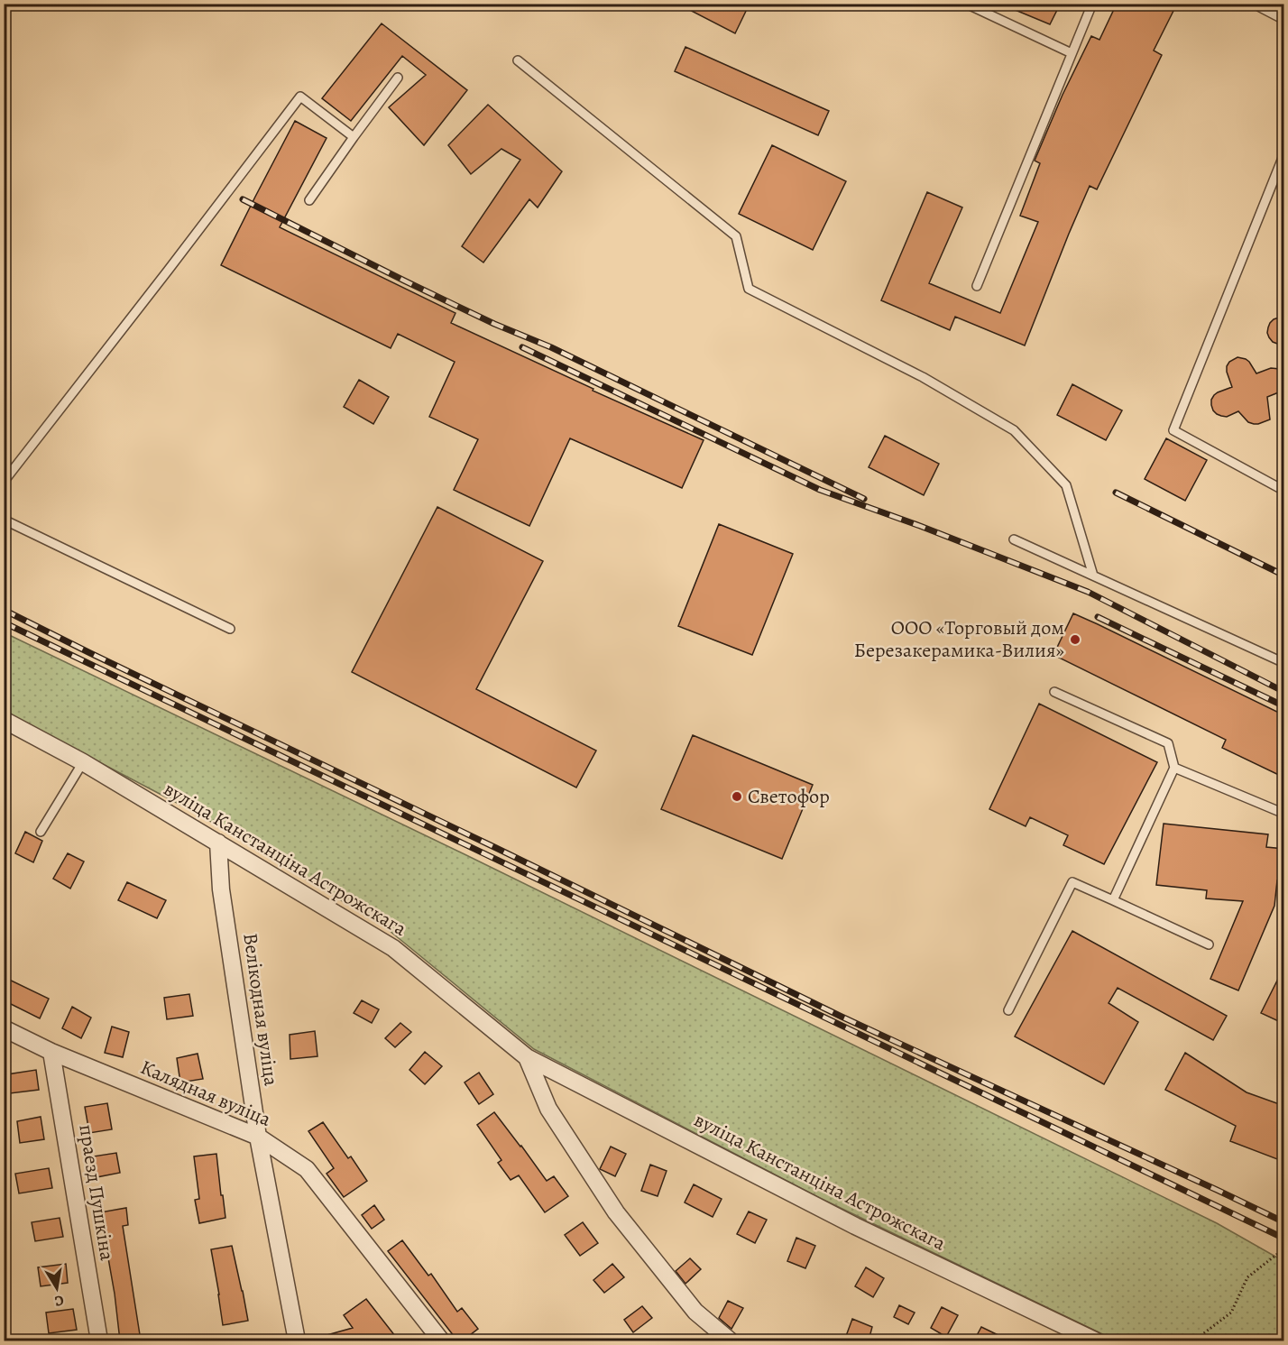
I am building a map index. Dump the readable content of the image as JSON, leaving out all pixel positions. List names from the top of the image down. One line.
{"streets":{"street":["вуліца Канстанціна Астрожскага","Велікодная вуліца","Калядная вуліца","праезд Пушкіна"]},"crossings":[["вуліца Канстанціна Астрожскага","Велікодная вуліца"],["Велікодная вуліца","Калядная вуліца"],["Калядная вуліца","праезд Пушкіна"]],"places":["ООО «Торговый дом Березакерамика-Вилия»","Светофор"],"north":"bottom"}
